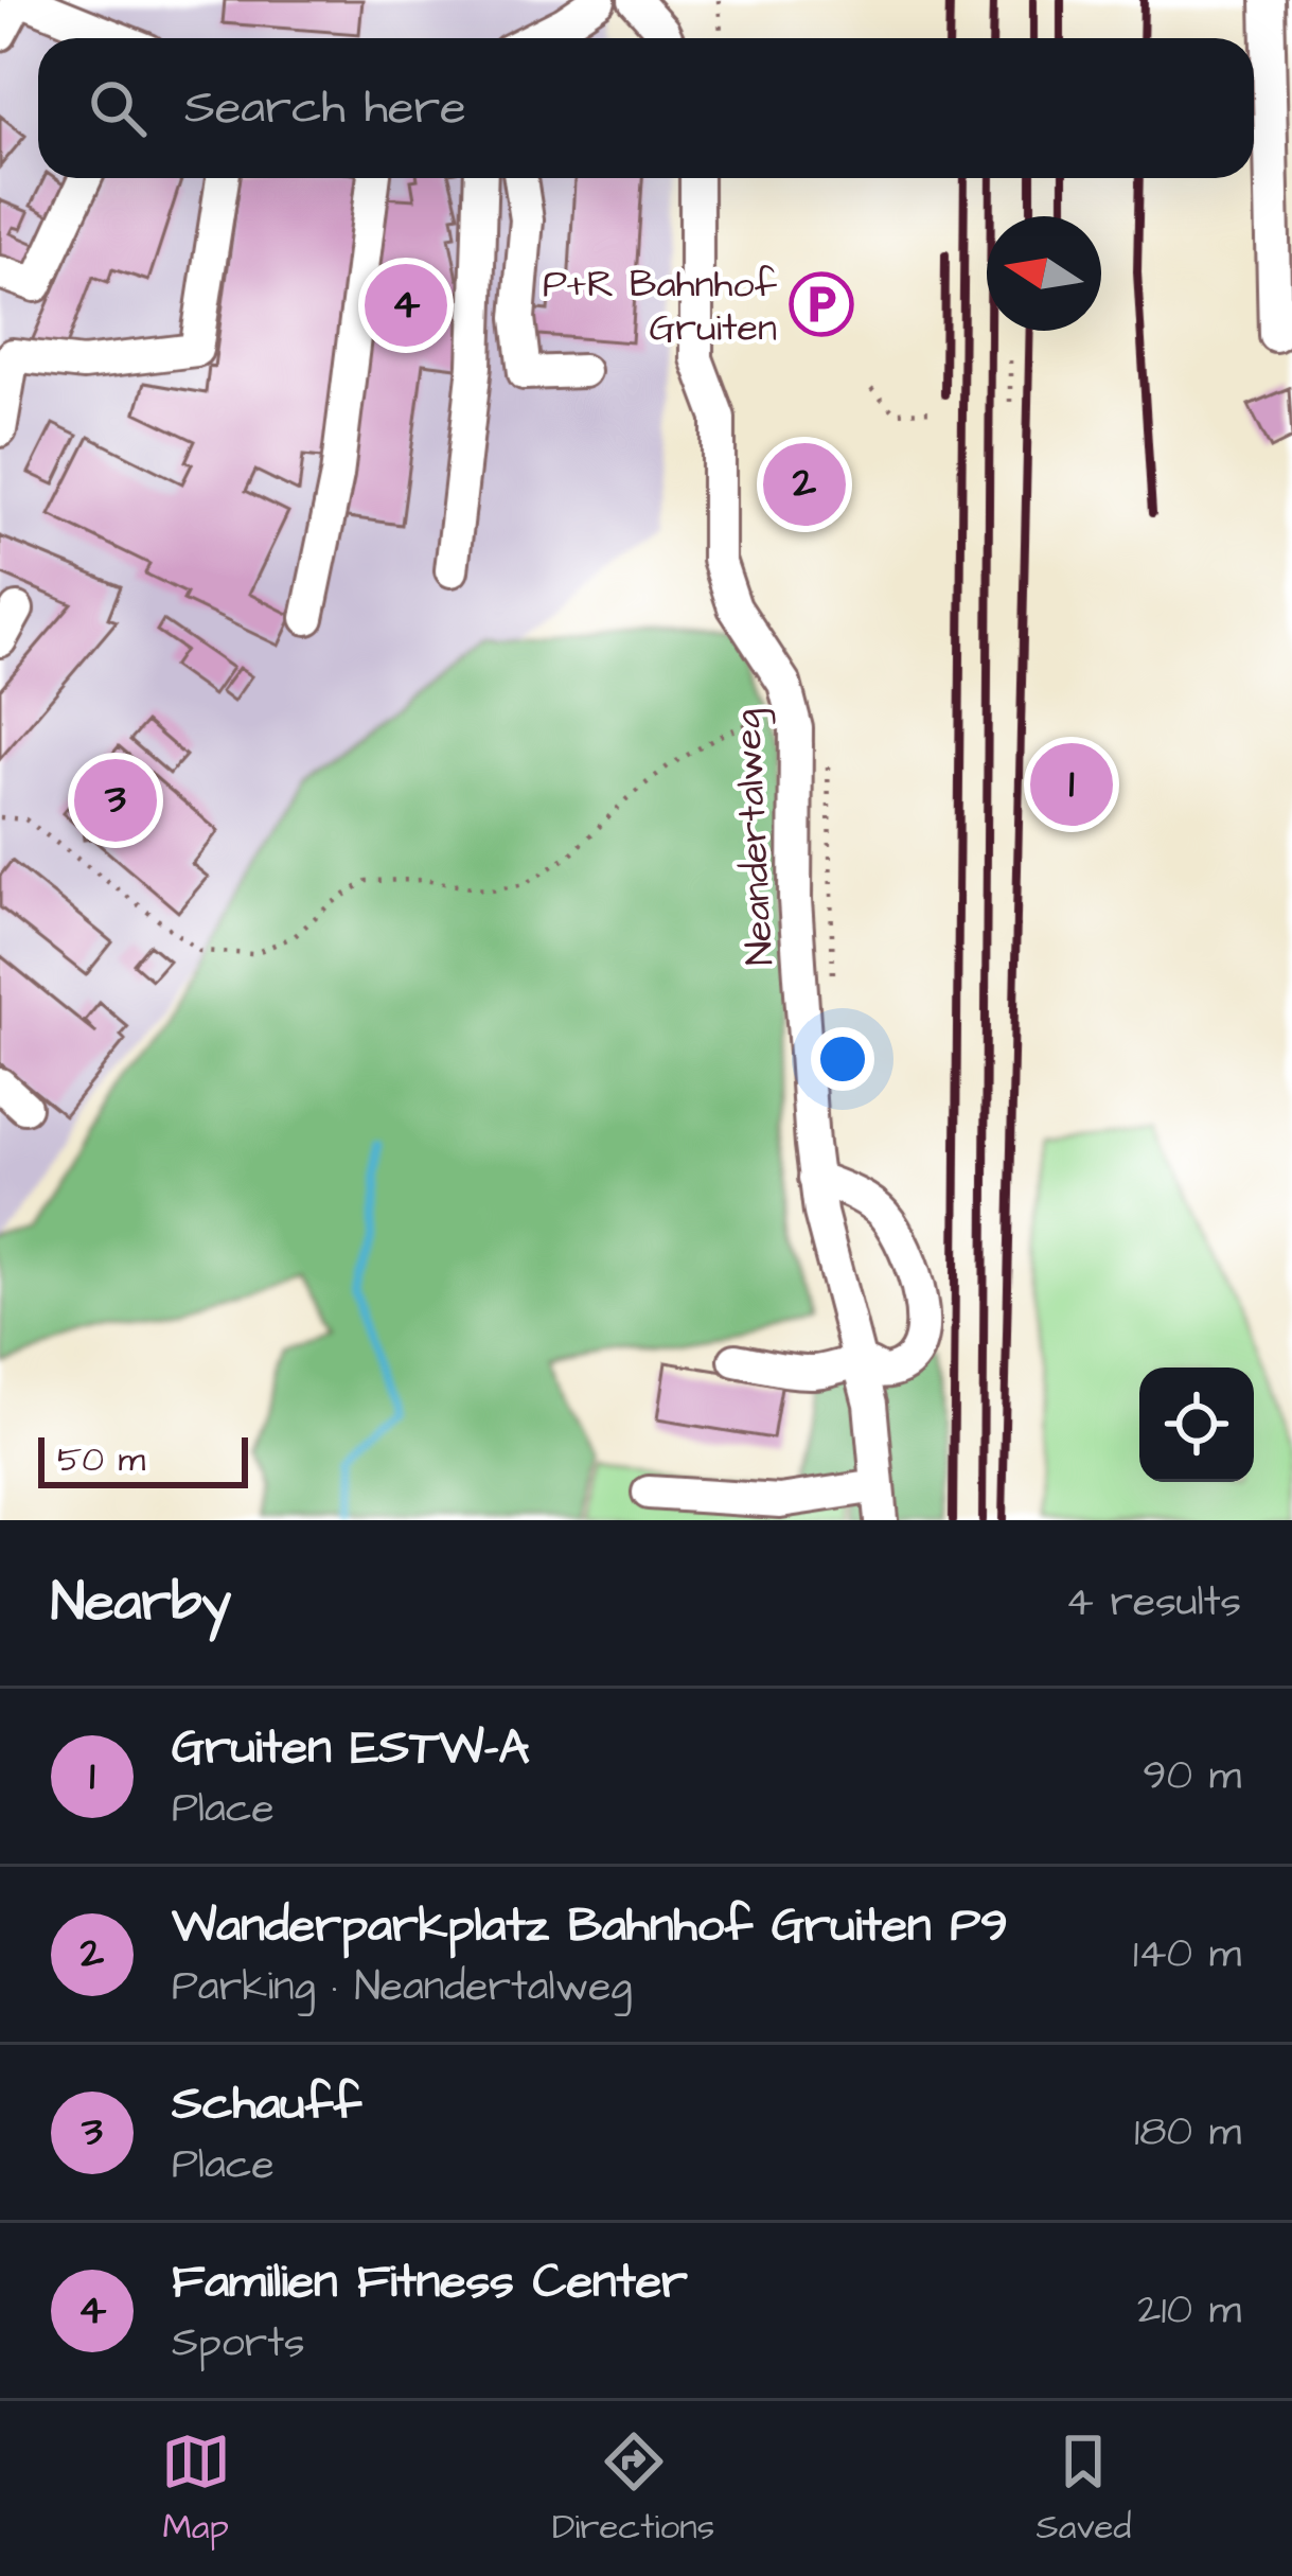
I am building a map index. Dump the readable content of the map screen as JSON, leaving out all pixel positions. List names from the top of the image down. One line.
{"streets":{"street":["Neandertalweg"]},"places":{"parking":["P+R Bahnhof Gruiten"]},"scale_bar":"50 m","north":"left","page":{"search":"Search here","pins":["4","2","1","3"],"scale":"50 m","heading":["Nearby","4 results"],"list":[{"mark":"1","name":"Gruiten ESTW-A","note":"Place","value":"90 m"},{"mark":"2","name":"Wanderparkplatz Bahnhof Gruiten P9","note":"Parking · Neandertalweg","value":"140 m"},{"mark":"3","name":"Schauff","note":"Place","value":"180 m"},{"mark":"4","name":"Familien Fitness Center","note":"Sports","value":"210 m"}],"nav":["Map","Directions","Saved"]}}
